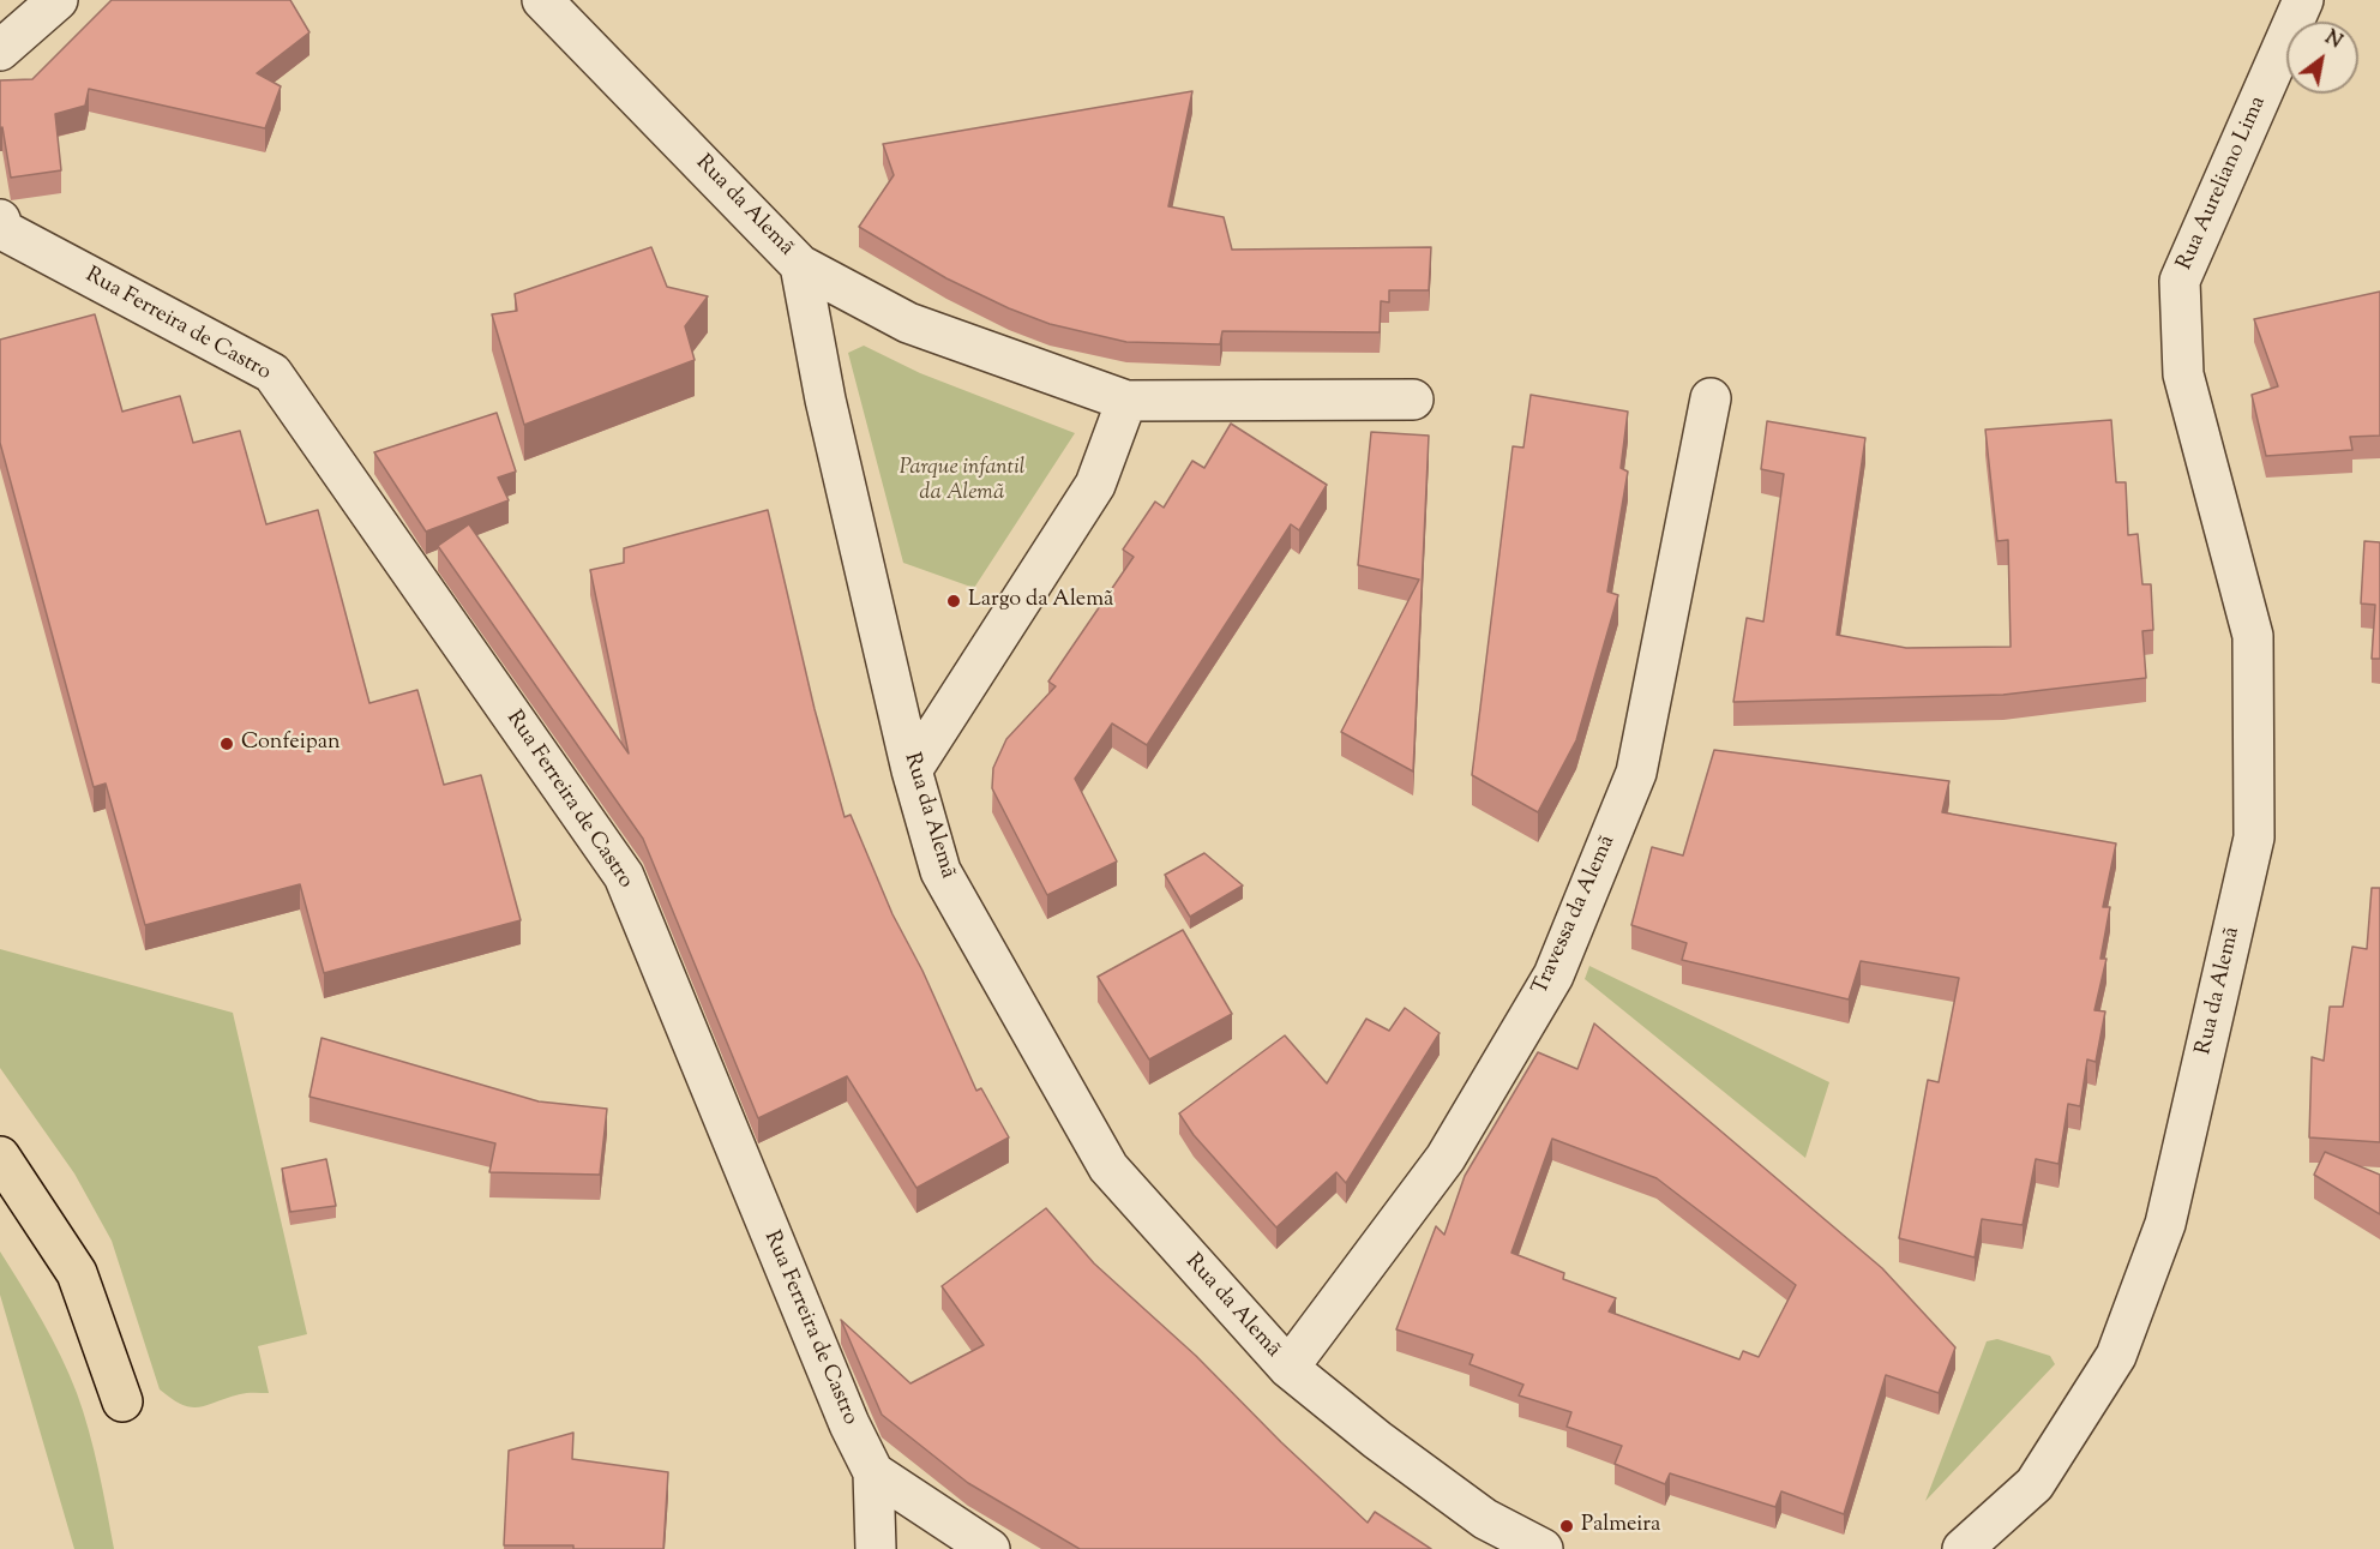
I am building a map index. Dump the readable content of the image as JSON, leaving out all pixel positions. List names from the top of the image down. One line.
{"streets":{"street":["Rua Aureliano Lima","Rua da Alemã","Rua Ferreira de Castro","Travessa da Alemã"]},"crossings":[["Rua Aureliano Lima","Rua da Alemã"],["Rua da Alemã","Travessa da Alemã"]],"parks":["Parque infantil da Alemã"],"places":["Largo da Alemã","Confeipan","Palmeira"],"north":"top right"}
